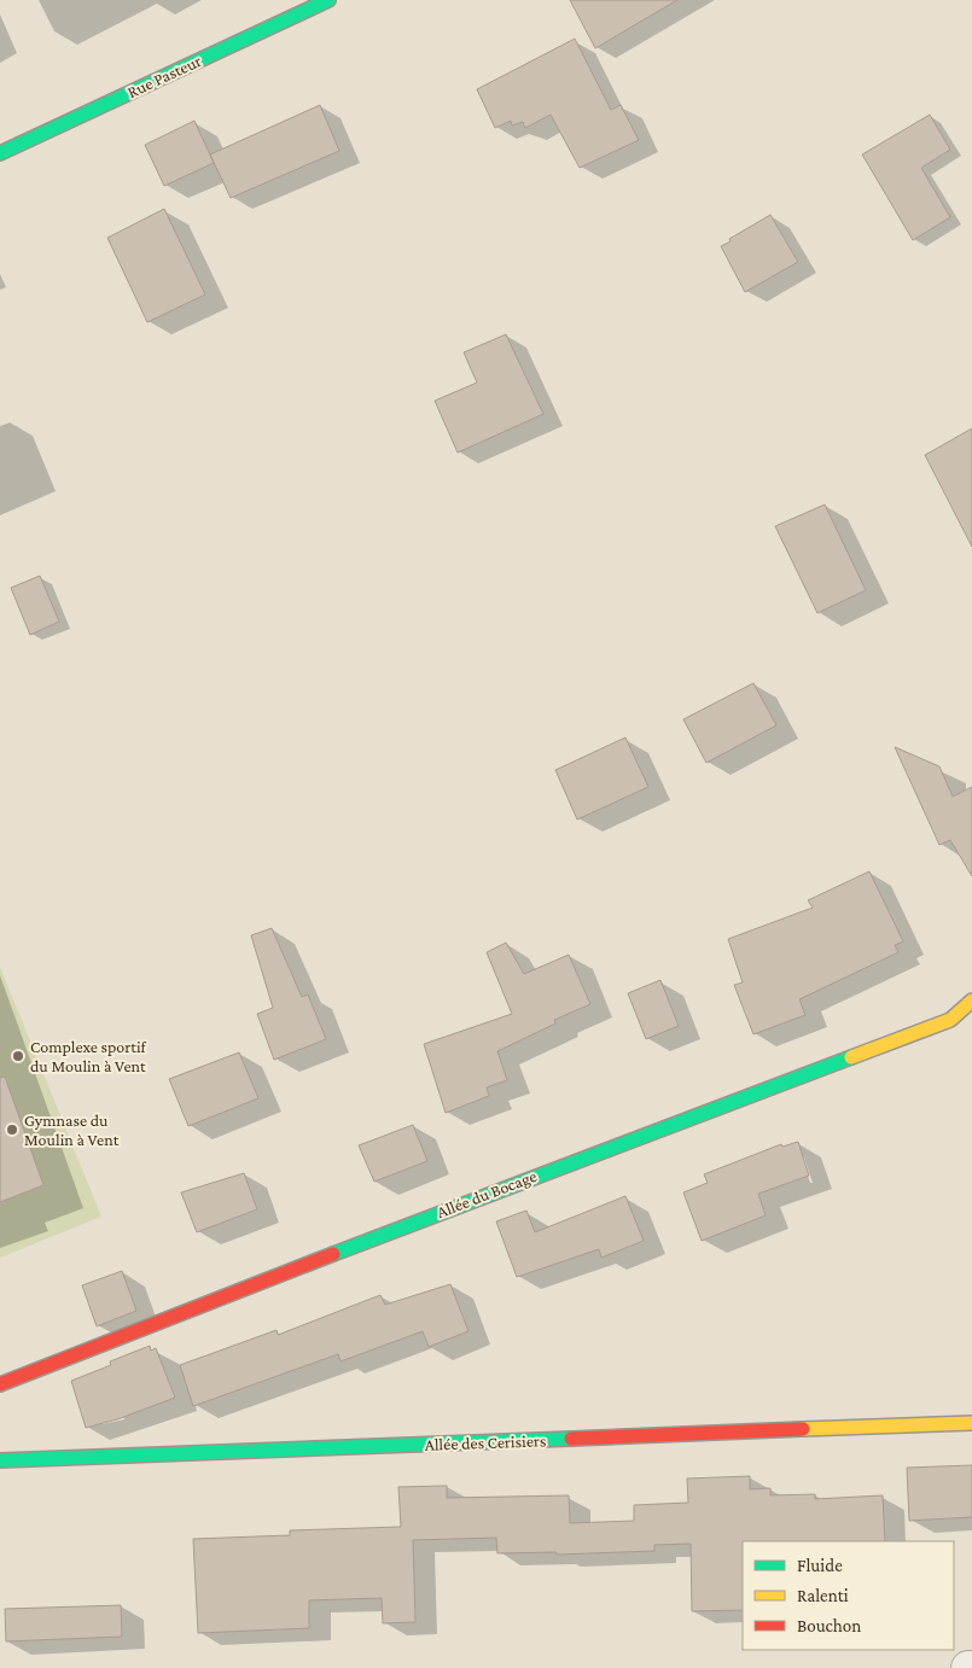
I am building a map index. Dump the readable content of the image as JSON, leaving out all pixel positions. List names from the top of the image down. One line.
{"streets":{"street":["Rue Pasteur","Allée du Bocage","Allée des Cerisiers"]},"places":["Complexe sportif du Moulin à Vent","Gymnase du Moulin à Vent"],"legend":["Fluide","Ralenti","Bouchon"]}
